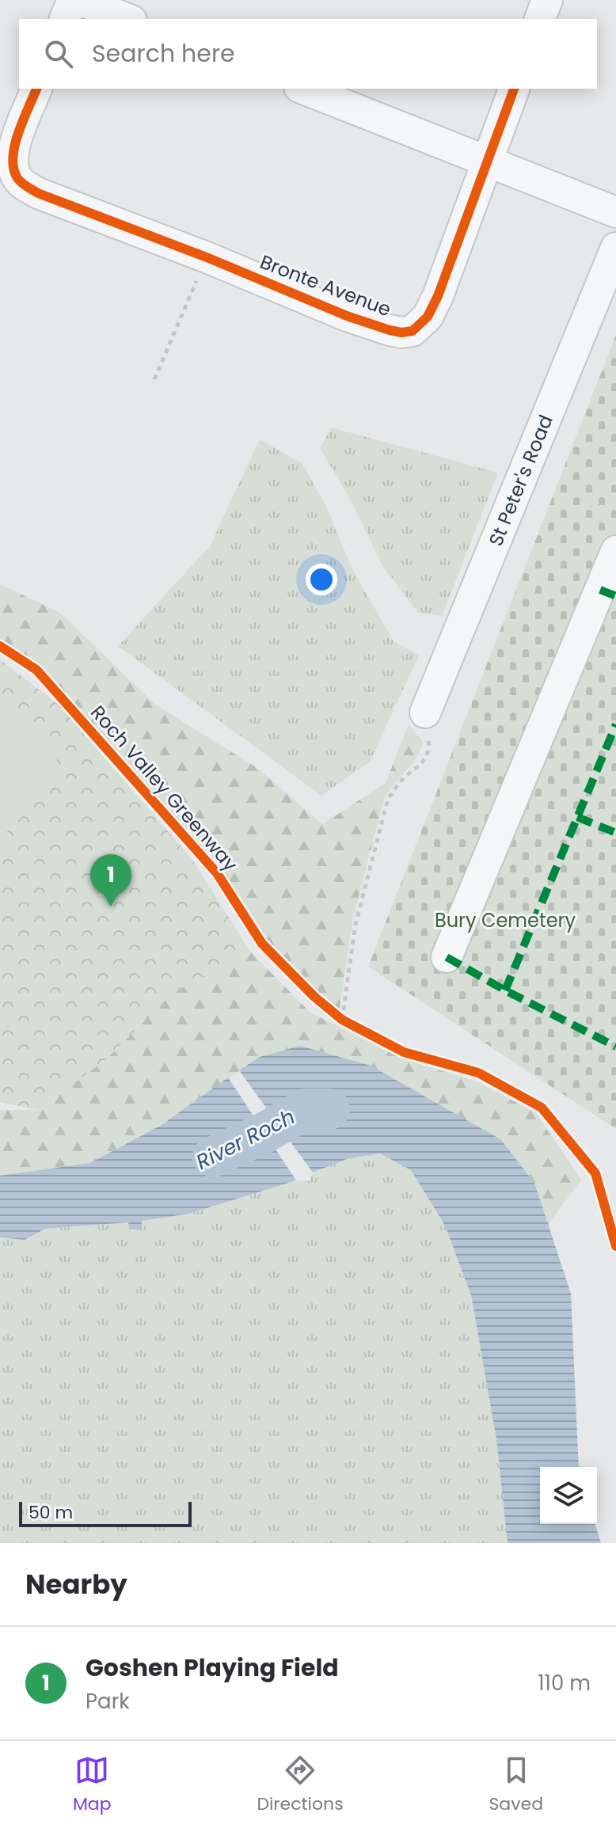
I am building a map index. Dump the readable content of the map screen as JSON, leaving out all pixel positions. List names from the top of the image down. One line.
{"streets":{"street":["Bronte Avenue","St Peter's Road"],"cycle path":["Roch Valley Greenway"]},"water":["River Roch"],"parks":["Bury Cemetery"],"scale_bar":"50 m","page":{"search":"Search here","pins":"1","scale":"50 m","heading":"Nearby","list":[{"mark":"1","name":"Goshen Playing Field","note":"Park","value":"110 m"}],"nav":["Map","Directions","Saved"]}}
